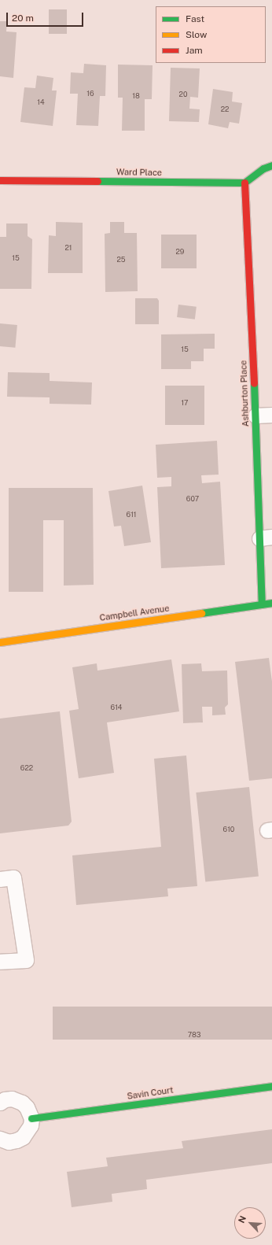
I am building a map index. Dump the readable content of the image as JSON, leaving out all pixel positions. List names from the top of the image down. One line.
{"streets":{"street":["Ward Place","Ashburton Place","Campbell Avenue","Savin Court"]},"crossings":[["Ward Place","Ashburton Place"],["Ashburton Place","Campbell Avenue"]],"house_numbers":["16","20","18","14","22","21","29","15","25","15","17","607","611","614","622","610","783"],"legend":["Fast","Slow","Jam"],"scale_bar":"20 m","north":"top left"}
